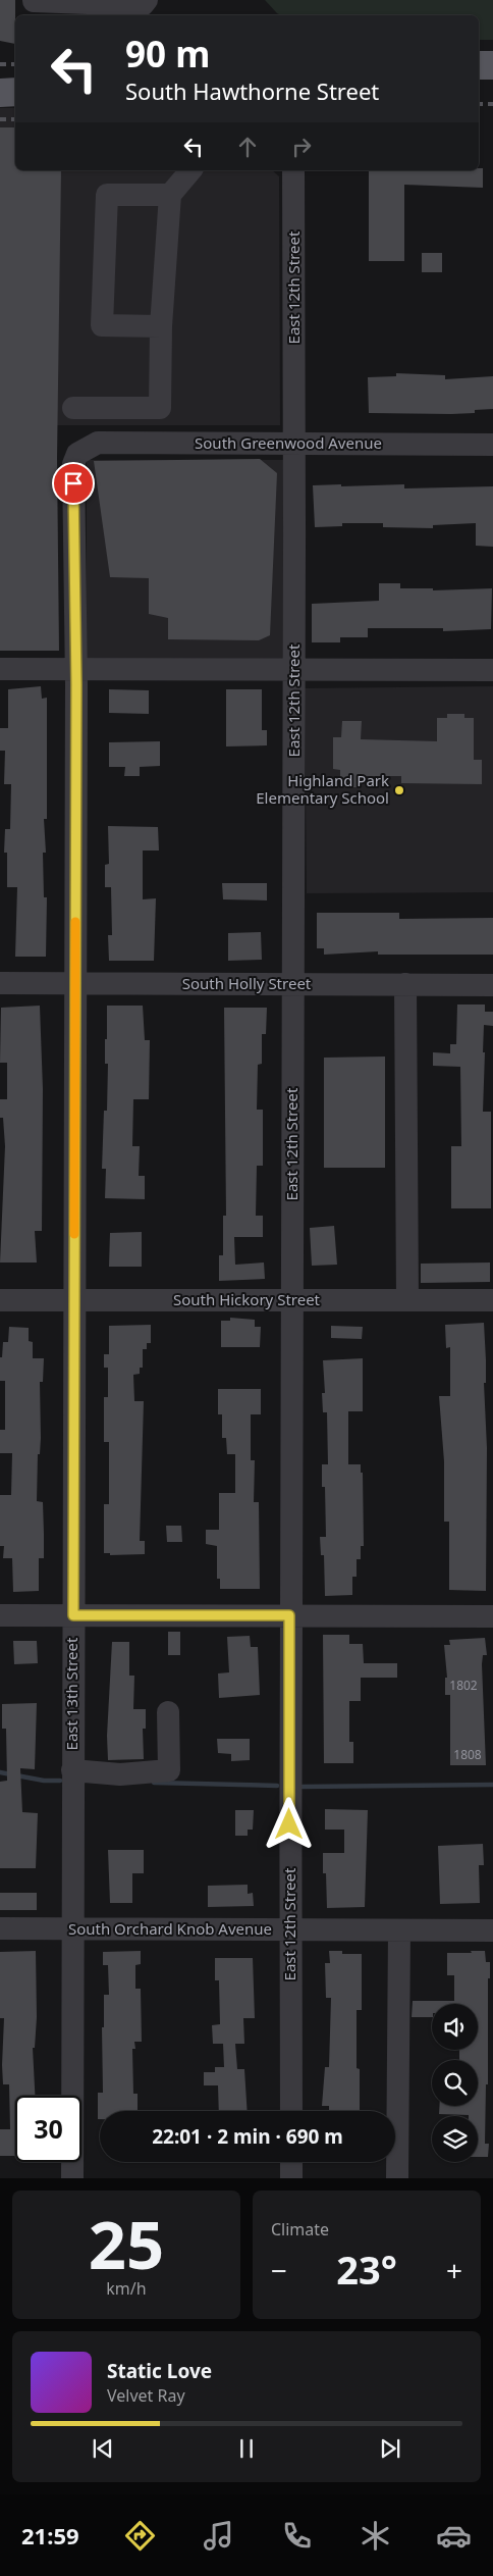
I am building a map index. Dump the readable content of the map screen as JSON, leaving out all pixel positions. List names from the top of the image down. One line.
{"streets":{"street":["East 12th Street","South Greenwood Avenue","South Holly Street","South Hickory Street","East 13th Street","South Orchard Knob Avenue"]},"crossings":[["East 12th Street","South Greenwood Avenue"],["East 12th Street","South Holly Street"],["East 12th Street","South Hickory Street"],["East 12th Street","South Orchard Knob Avenue"],["South Greenwood Avenue","East 13th Street"],["South Holly Street","East 13th Street"],["South Hickory Street","East 13th Street"],["East 13th Street","South Orchard Knob Avenue"]],"places":["Highland Park Elementary School"],"house_numbers":["1802","1808"],"page":{"turn":["90 m","South Hawthorne Street"],"limit":"30","trip":"22:01 · 2 min · 690 m","tile":[["25","km/h"],"Climate"],"heat":["−","23°","+"],"song":["Static Love","Velvet Ray"],"tabs":"21:59"}}
